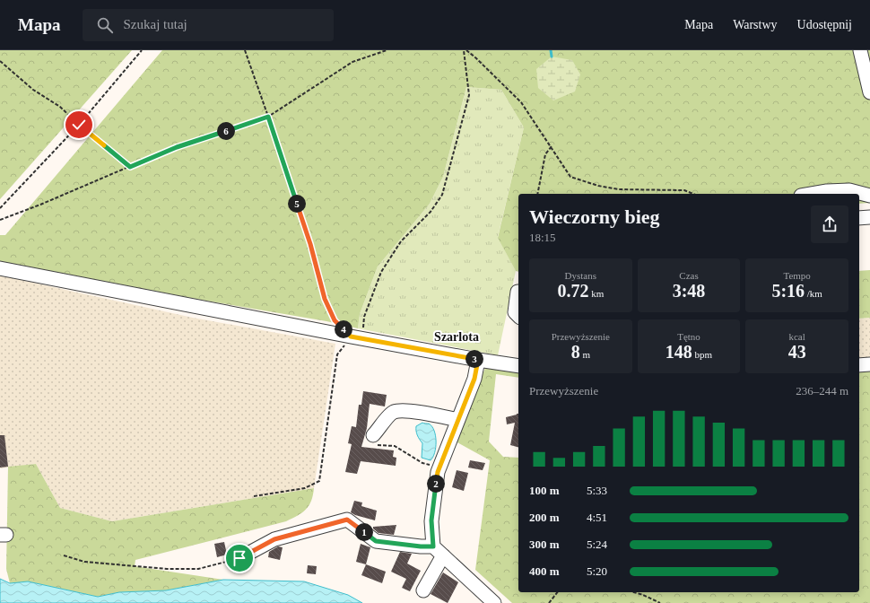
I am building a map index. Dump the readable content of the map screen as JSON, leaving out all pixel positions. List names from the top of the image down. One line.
{"districts":["Szarlota"],"page":{"header":"Mapa","search":"Szukaj tutaj","nav":["Mapa","Warstwy","Udostępnij"],"pins":["6","5","4","3","2","1"],"heading":["Wieczorny bieg","18:15"],"stats":[["Dystans","0.72 km"],["Czas","3:48"],["Tempo","5:16 /km"],["Przewyższenie","8 m"],["Tętno","148 bpm"],["kcal","43"]],"chart":["Przewyższenie","236–244 m"],"list":[{"name":"100 m","note":"5:33"},{"name":"200 m","note":"4:51"},{"name":"300 m","note":"5:24"},{"name":"400 m","note":"5:20"}]}}
